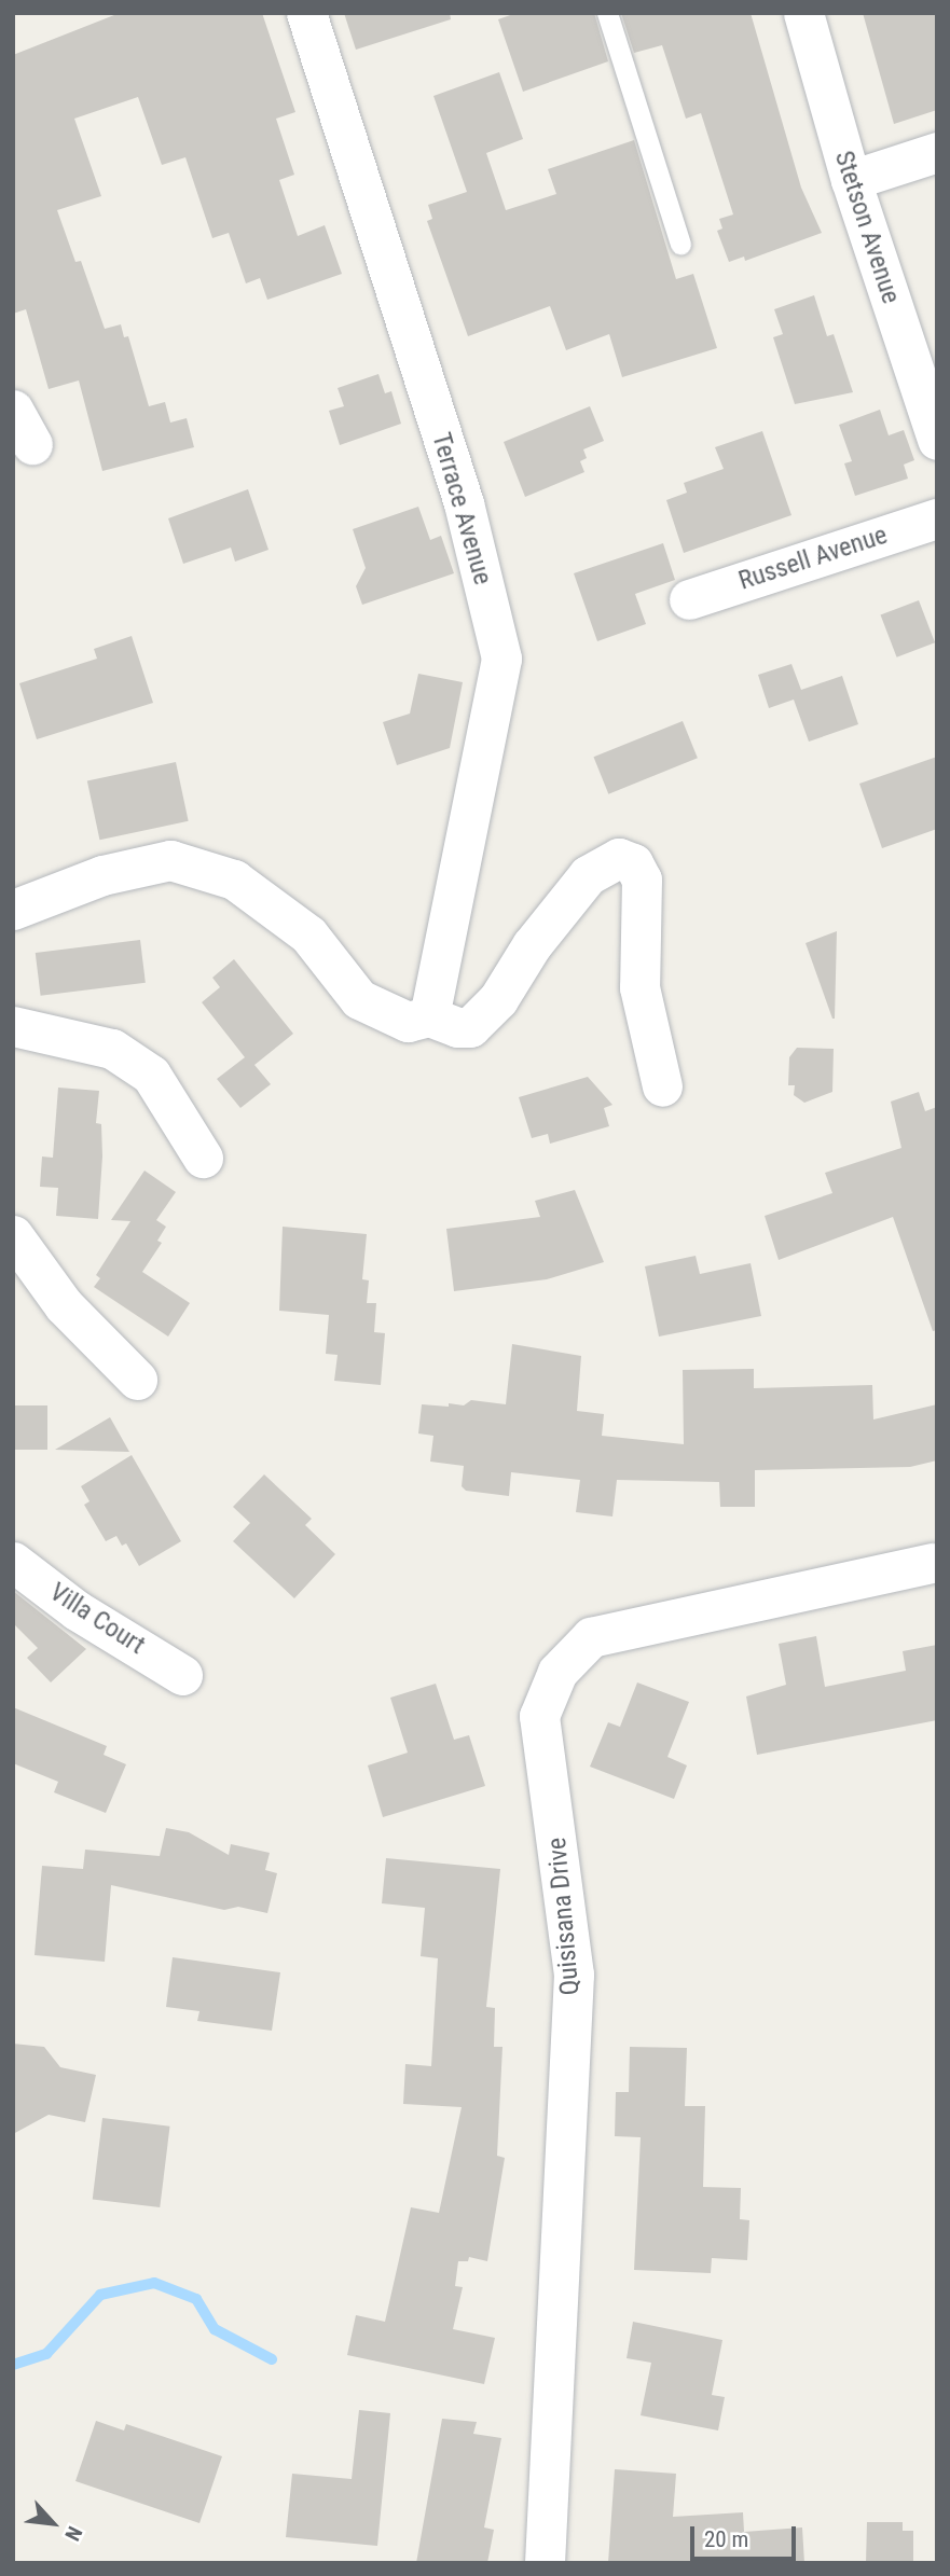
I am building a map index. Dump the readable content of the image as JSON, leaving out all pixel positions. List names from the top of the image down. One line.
{"streets":{"street":["Stetson Avenue","Terrace Avenue","Russell Avenue","Villa Court","Quisisana Drive"]},"scale_bar":"20 m","north":"bottom right"}
